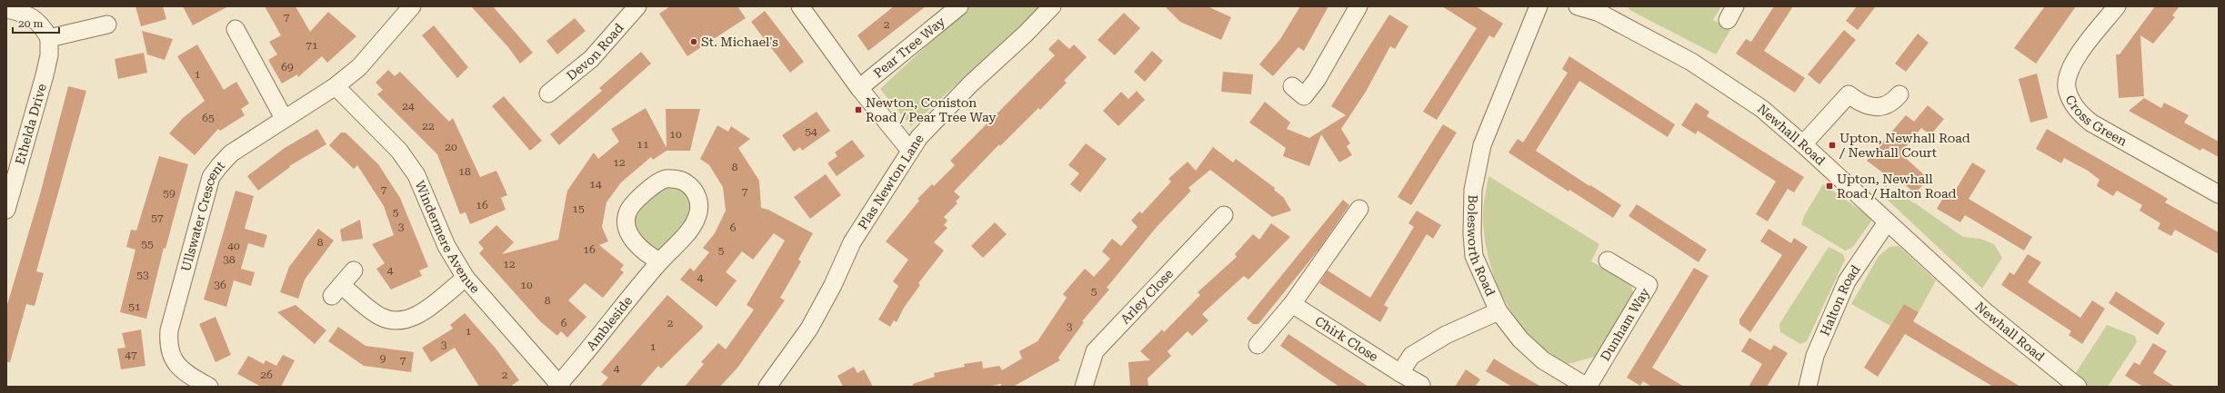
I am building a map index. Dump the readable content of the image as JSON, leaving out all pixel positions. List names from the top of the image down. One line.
{"streets":{"street":["Pear Tree Way","Devon Road","Cross Green","Ethelda Drive","Newhall Road","Plas Newton Lane","Ullswater Crescent","Windermere Avenue","Bolesworth Road","Arley Close","Halton Road","Ambleside","Dunham Way","Chirk Close"]},"crossings":[["Newhall Road","Halton Road"],["Ullswater Crescent","Windermere Avenue"],["Windermere Avenue","Ambleside"],["Bolesworth Road","Dunham Way"]],"places":{"other":["St. Michael's"],"transit":["Newton, Coniston Road / Pear Tree Way","Upton, Newhall Road / Newhall Court","Upton, Newhall Road / Halton Road"]},"house_numbers":["7","2","71","69","1","24","65","22","54","10","11","20","12","8","18","14","7","7","59","16","15","5","57","3","6","8","55","40","16","5","38","12","4","53","4","36","10","5","8","51","6","2","3","1","3","1","47","9","7","4","26","2"],"scale_bar":"20 m"}
